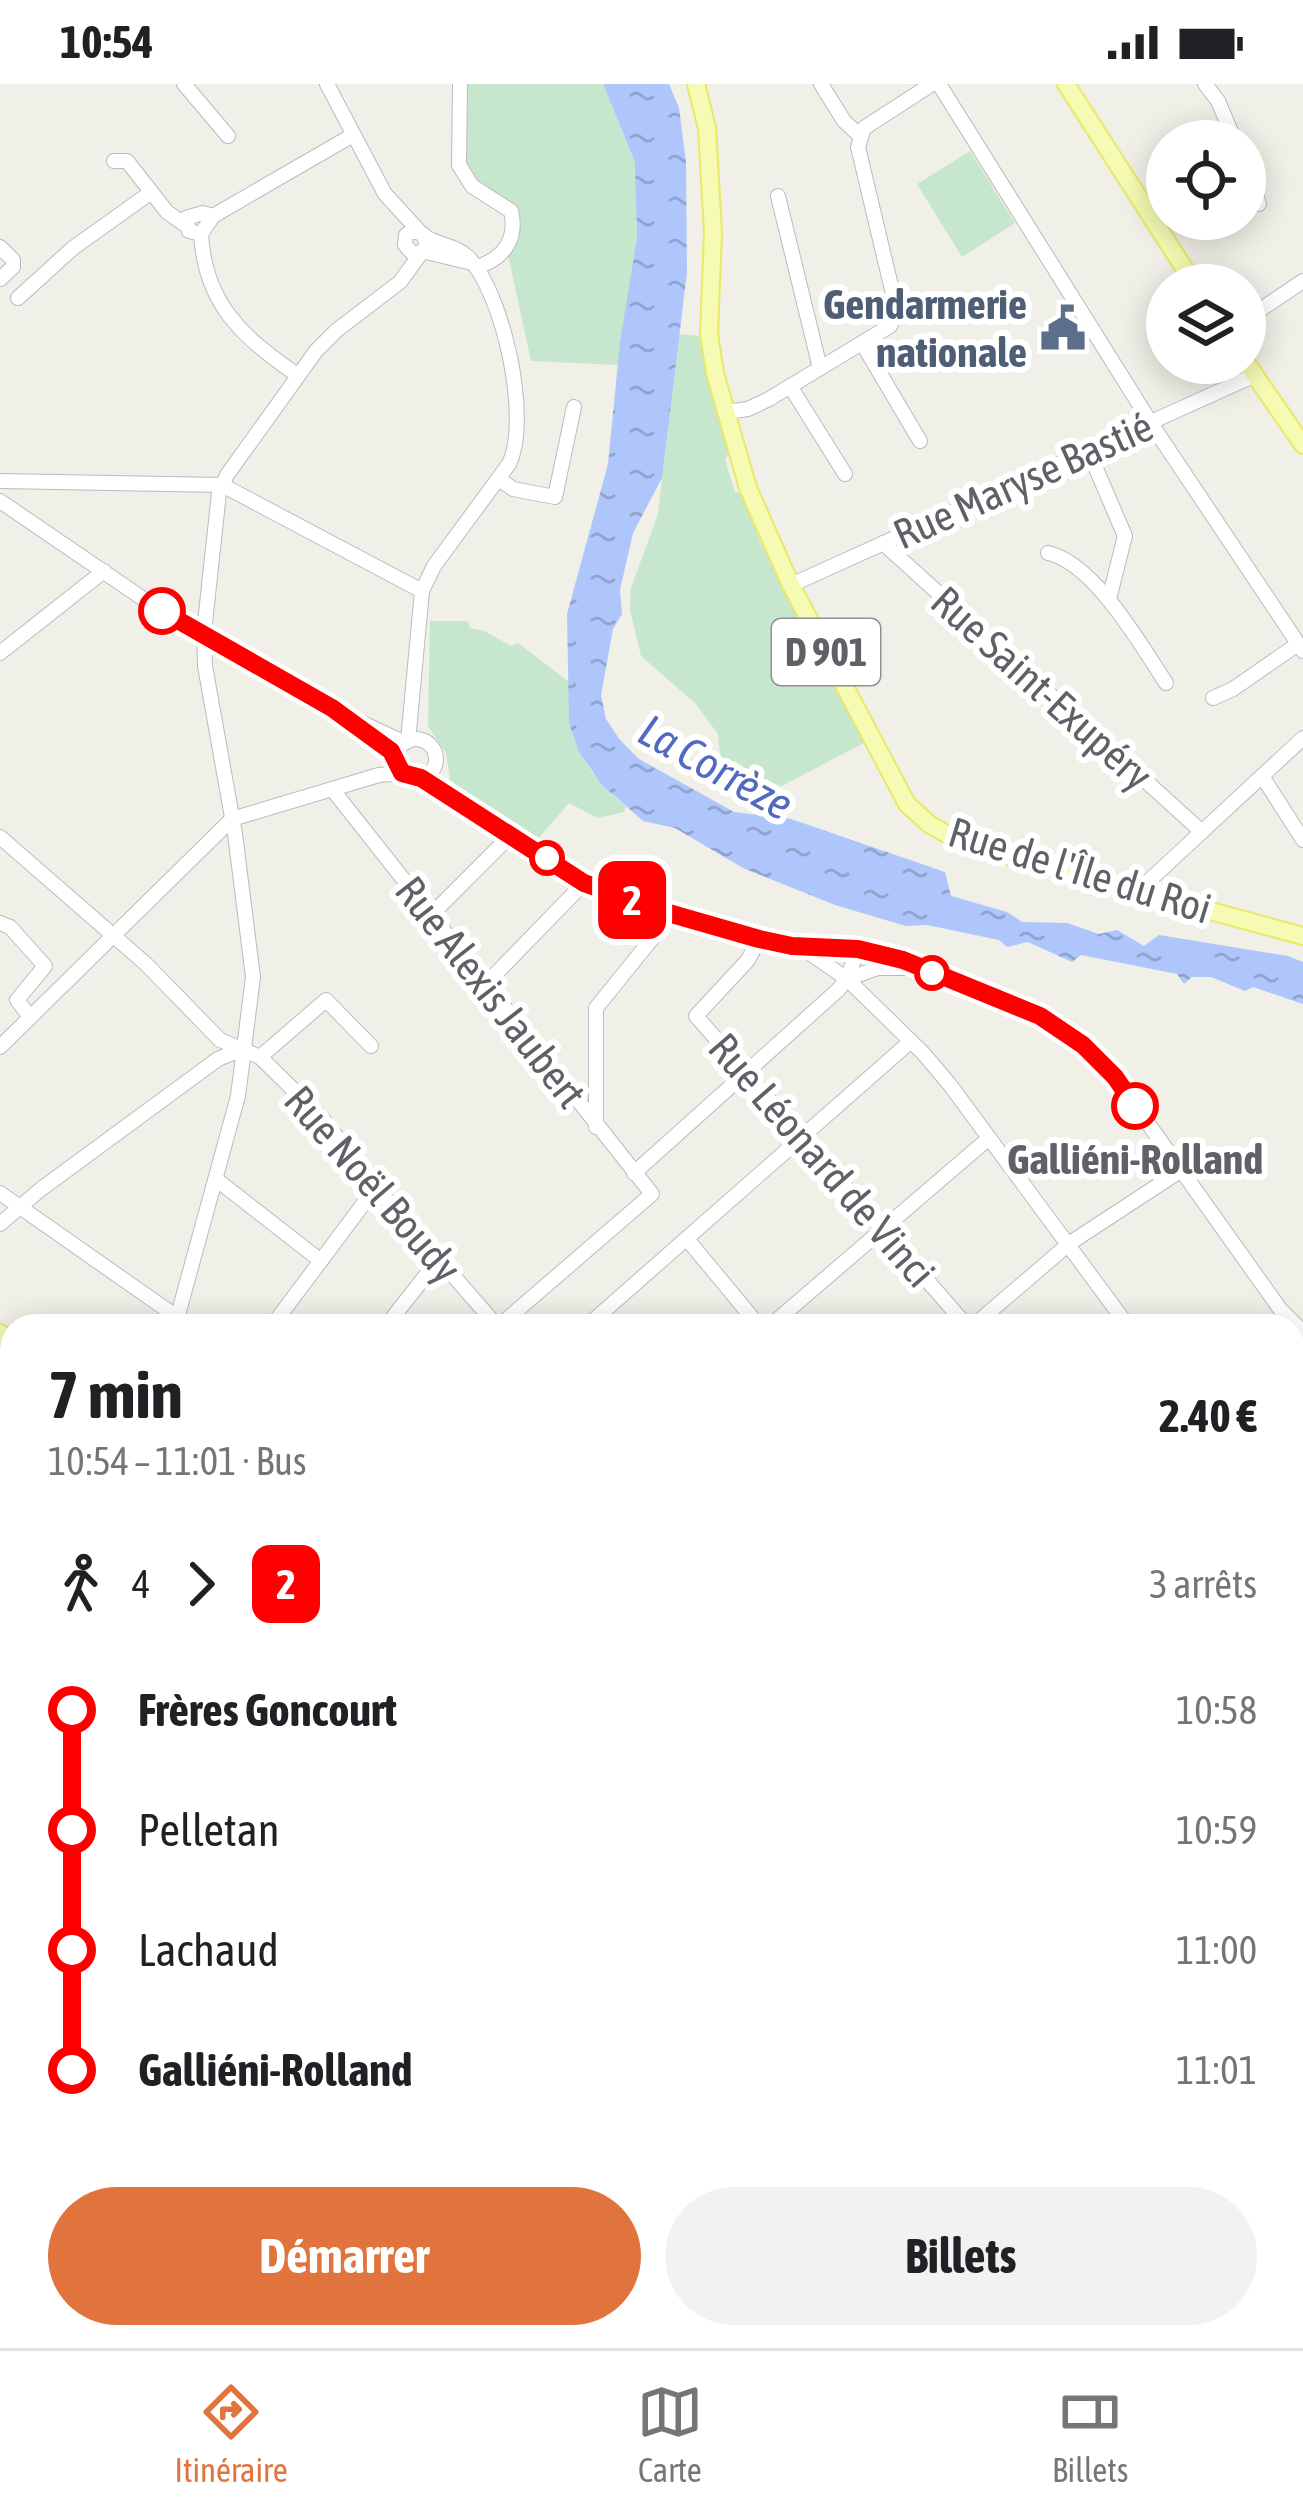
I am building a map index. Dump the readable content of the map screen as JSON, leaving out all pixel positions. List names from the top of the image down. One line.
{"streets":{"main road":["D 901","Rue de l'Île du Roi"],"street":["Rue Maryse Bastié","Rue Saint-Exupéry","Rue Alexis Jaubert","Rue Léonard de Vinci","Rue Noël Boudy"]},"crossings":[["Rue Maryse Bastié","Rue Saint-Exupéry"],["Rue Maryse Bastié","Rue de l'Île du Roi"]],"water":["La Corrèze"],"places":{"public building":["Gendarmerie nationale"],"other":["Galliéni-Rolland"]},"lines":["bus line 2"],"page":{"status":"10:54","on_map":"2","heading":["7 min","10:54 – 11:01 · Bus","2.40 €"],"legs":["4","2","3 arrêts"],"list":[{"name":"Frères Goncourt","value":"10:58"},{"name":"Pelletan","value":"10:59"},{"name":"Lachaud","value":"11:00"},{"name":"Galliéni-Rolland","value":"11:01"}],"buttons":["Démarrer","Billets"],"tabs":["Itinéraire","Carte","Billets"]}}
